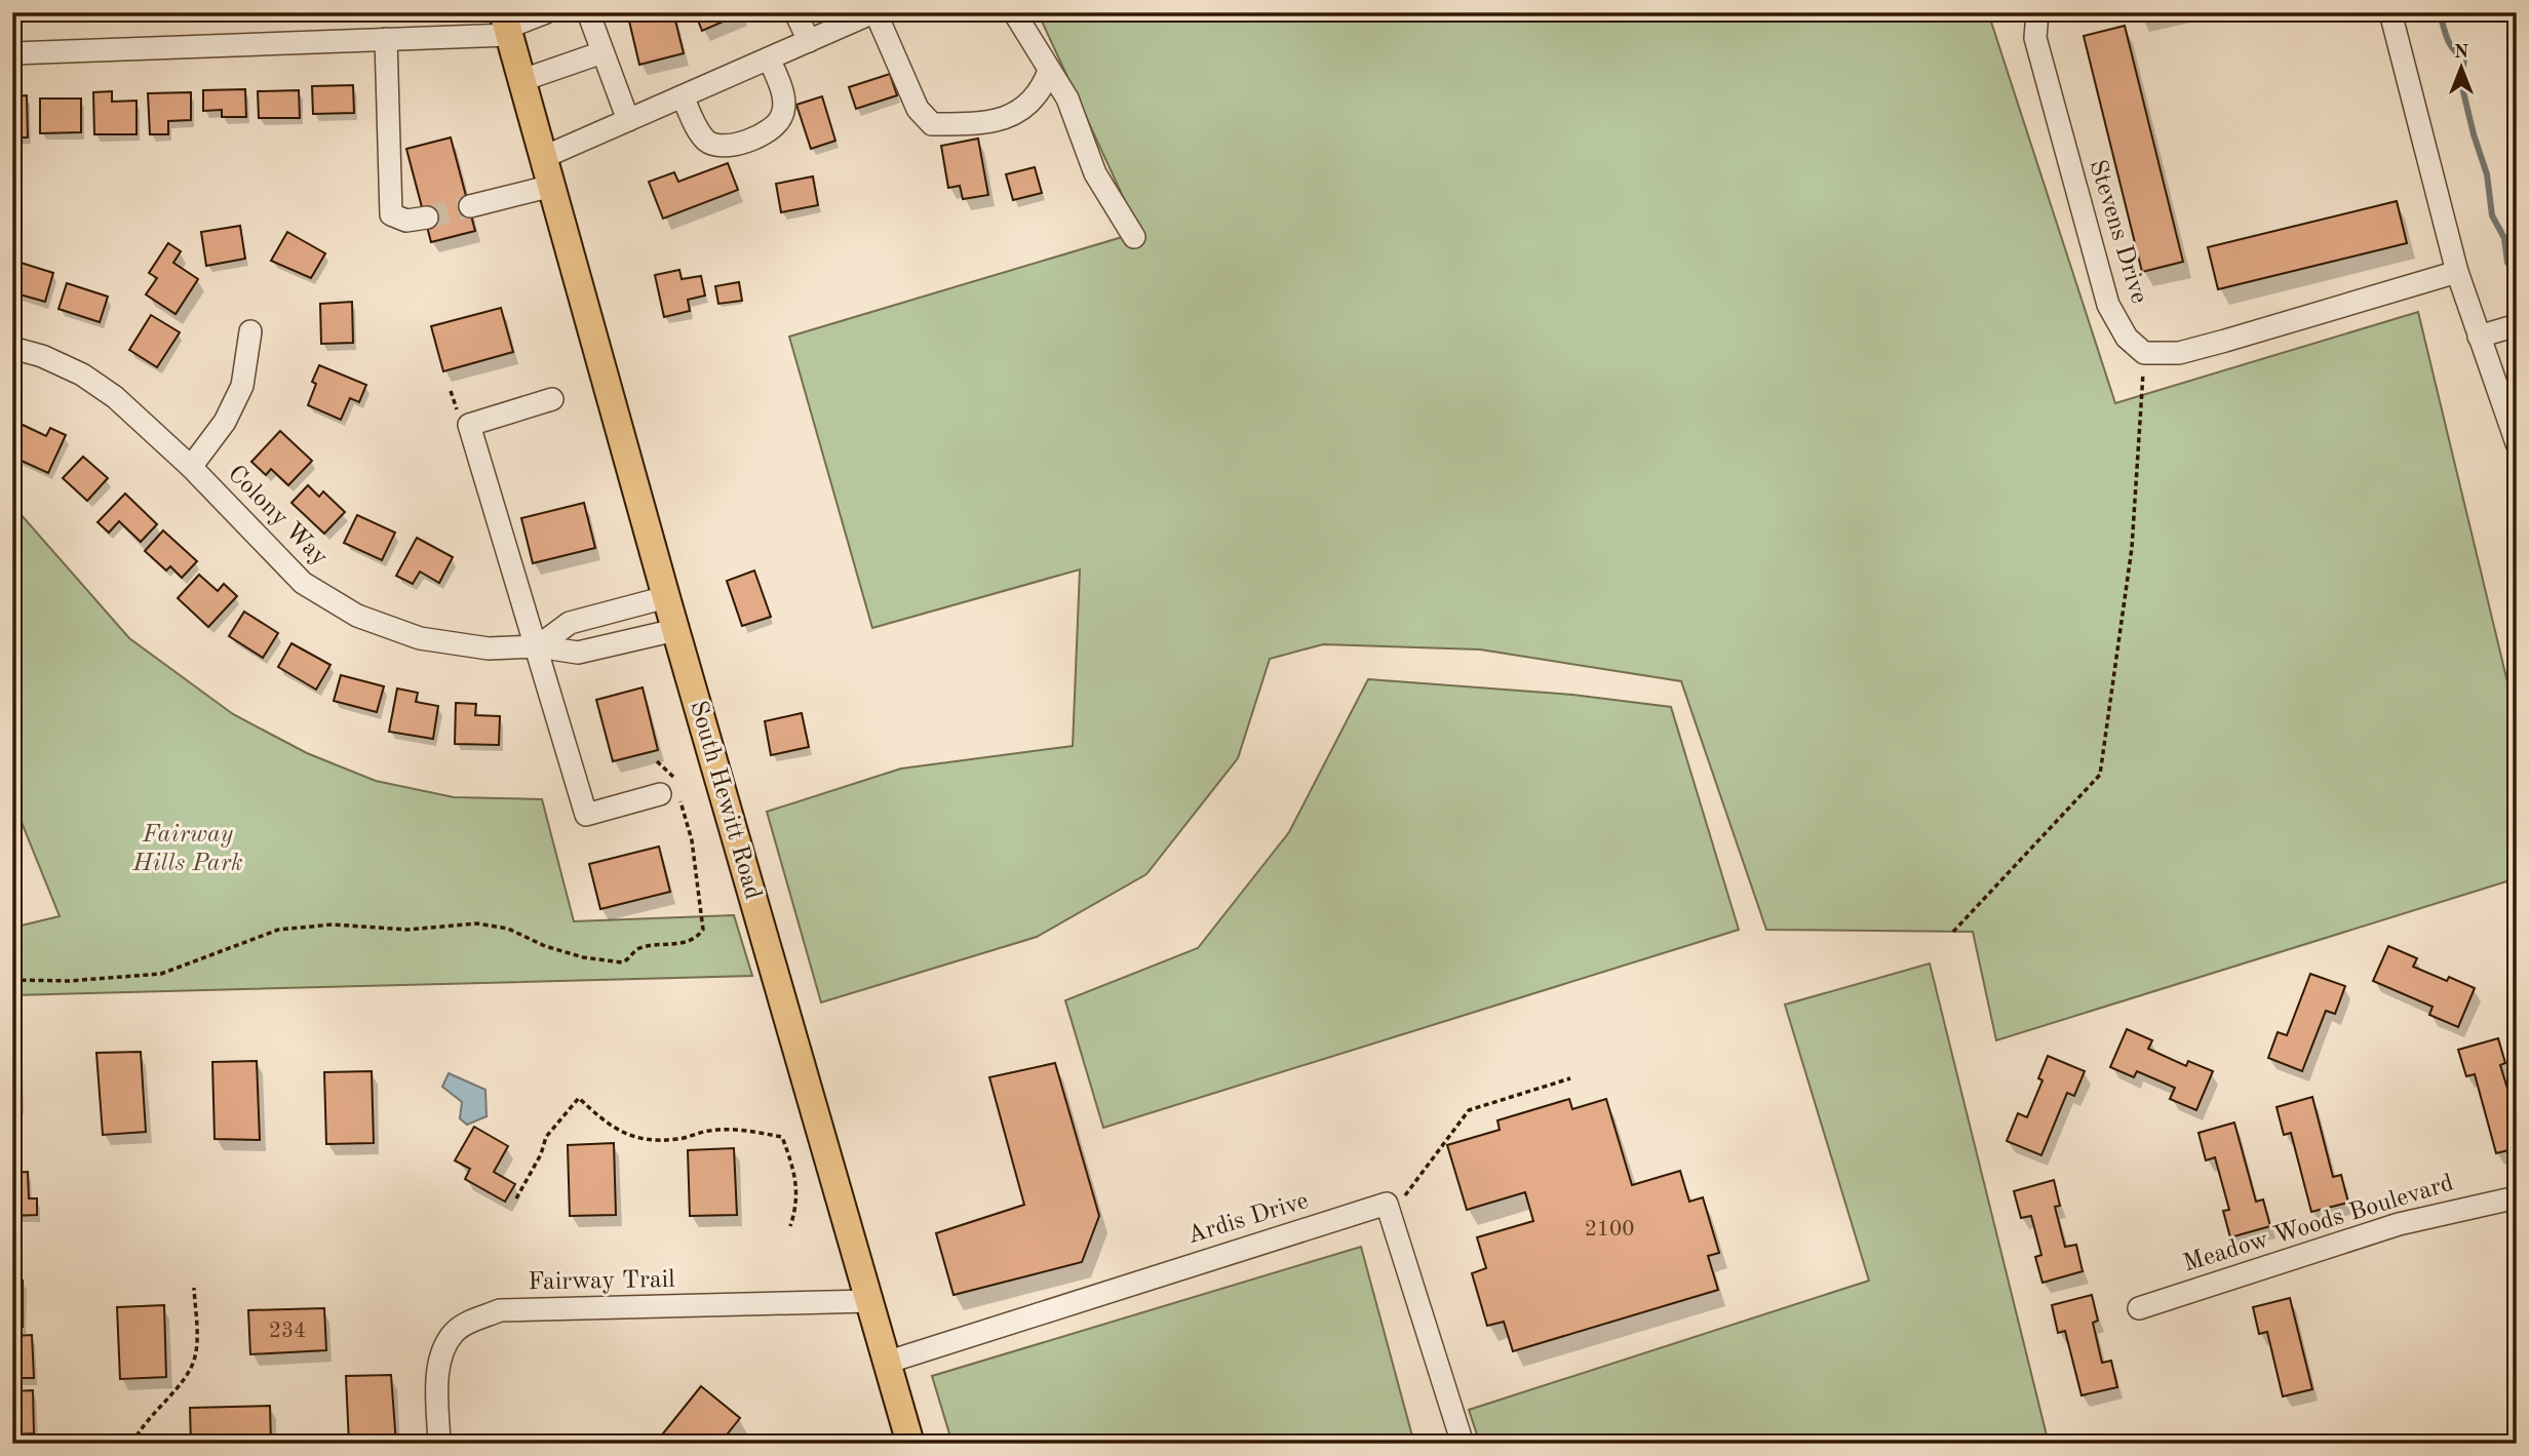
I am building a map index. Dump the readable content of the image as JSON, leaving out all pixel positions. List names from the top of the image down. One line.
{"streets":{"main road":["South Hewitt Road"],"street":["Stevens Drive","Colony Way","Ardis Drive","Meadow Woods Boulevard","Fairway Trail"]},"crossings":[["Colony Way","South Hewitt Road"],["South Hewitt Road","Ardis Drive"],["South Hewitt Road","Fairway Trail"]],"parks":["Fairway Hills Park"],"house_numbers":["2100","234"],"north":"top"}
